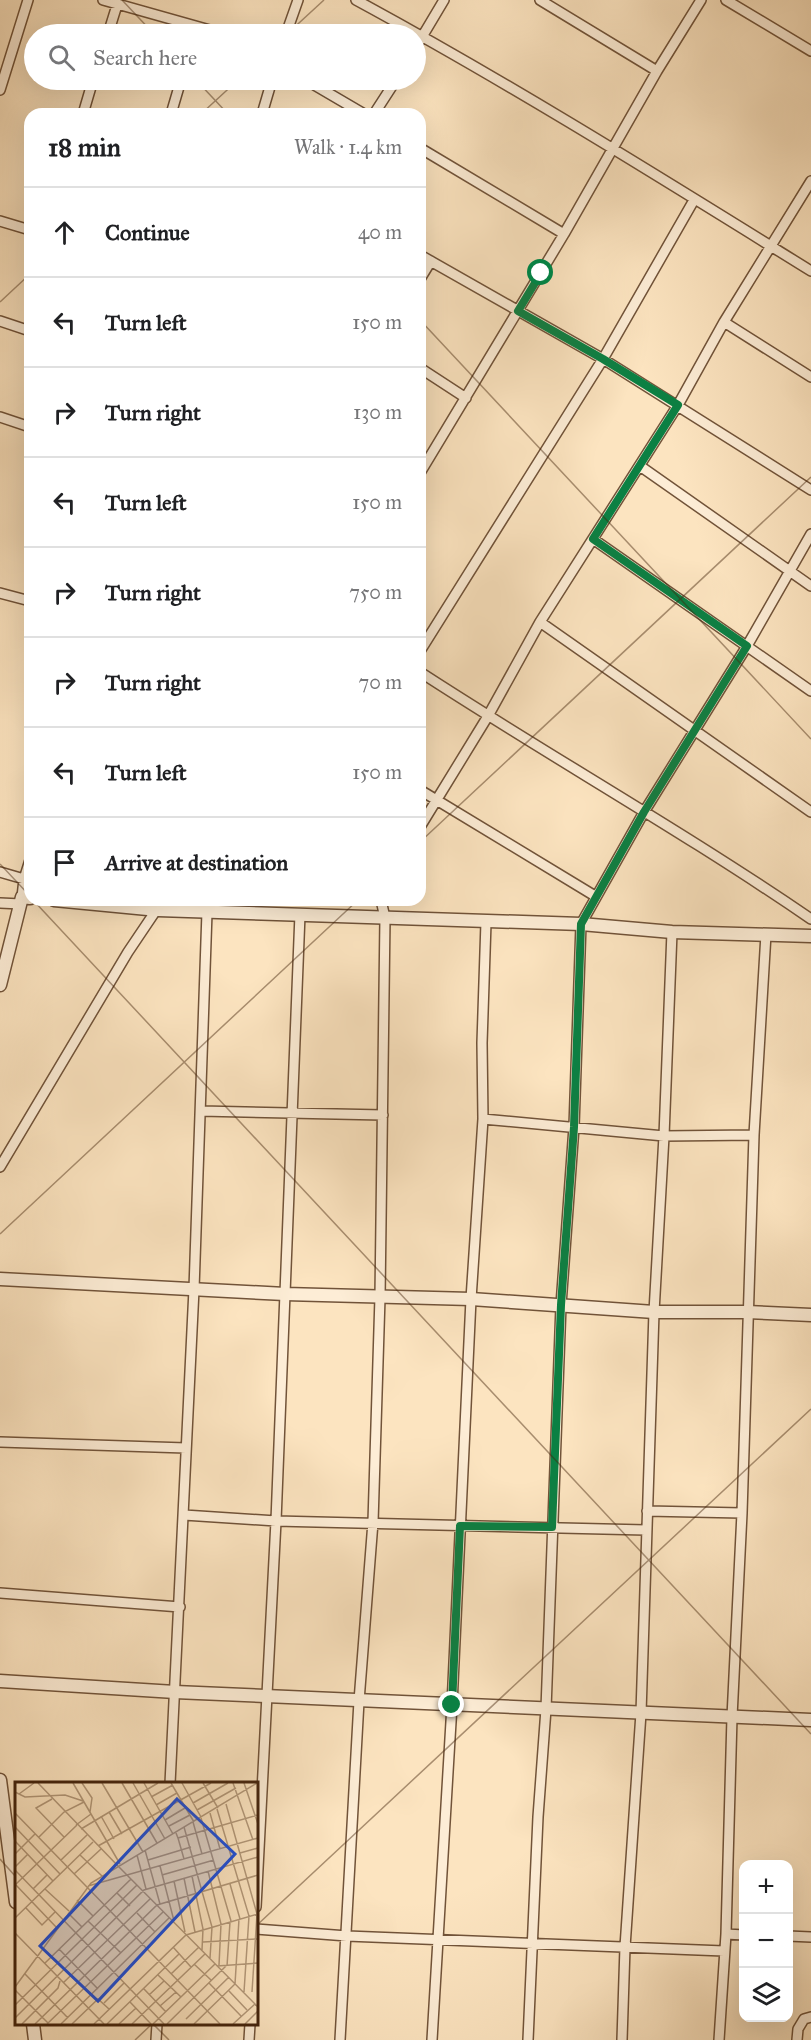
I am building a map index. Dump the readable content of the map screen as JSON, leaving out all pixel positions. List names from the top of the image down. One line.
{"page":{"search":"Search here","heading":["18 min","Walk · 1.4 km"],"list":[["Continue","40 m"],["Turn left","150 m"],["Turn right","130 m"],["Turn left","150 m"],["Turn right","750 m"],["Turn right","70 m"],["Turn left","150 m"],"Arrive at destination"],"map_buttons":["+","−"]}}
